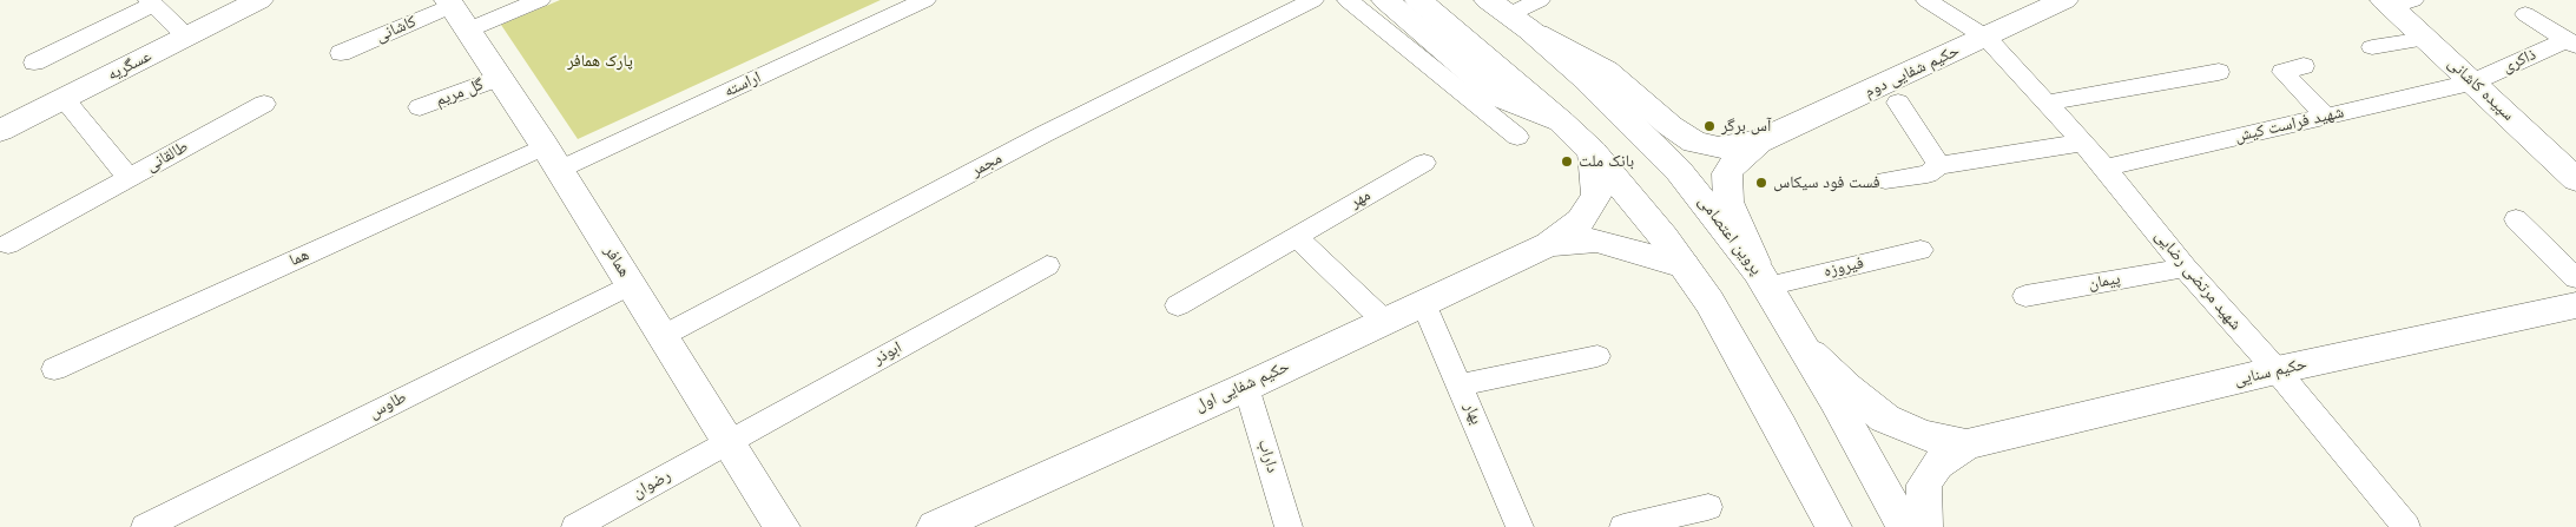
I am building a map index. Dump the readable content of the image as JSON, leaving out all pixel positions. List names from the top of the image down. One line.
{"streets":{"street":["کاشانی","ذاکری","عسگریه","حکیم شفایی دوم","اراسته","سپیده کاشانی","گل مریم","شهید فراست کیش","طالقانی","مجمر","مهر","پروین اعتصامی","هما","همافر","فیروزه","شهید مرتضی رضایی","پیمان","ابوذر","حکیم سنایی","حکیم شفایی اول","طاوس","بهار","داراب","رضوان"]},"crossings":[["کاشانی","همافر"],["ذاکری","سپیده کاشانی"],["ذاکری","شهید فراست کیش"],["عسگریه","طالقانی"],["حکیم شفایی دوم","شهید مرتضی رضایی"],["اراسته","هما"],["اراسته","همافر"],["سپیده کاشانی","شهید فراست کیش"],["گل مریم","همافر"],["شهید فراست کیش","شهید مرتضی رضایی"],["مجمر","همافر"],["پروین اعتصامی","فیروزه"],["هما","همافر"],["همافر","ابوذر"],["همافر","طاوس"],["همافر","رضوان"],["شهید مرتضی رضایی","پیمان"],["شهید مرتضی رضایی","حکیم سنایی"],["ابوذر","رضوان"],["حکیم شفایی اول","بهار"],["حکیم شفایی اول","داراب"]],"parks":["پارک همافر"],"places":["آس برگر","بانک ملت","فست فود سیکاس"]}
